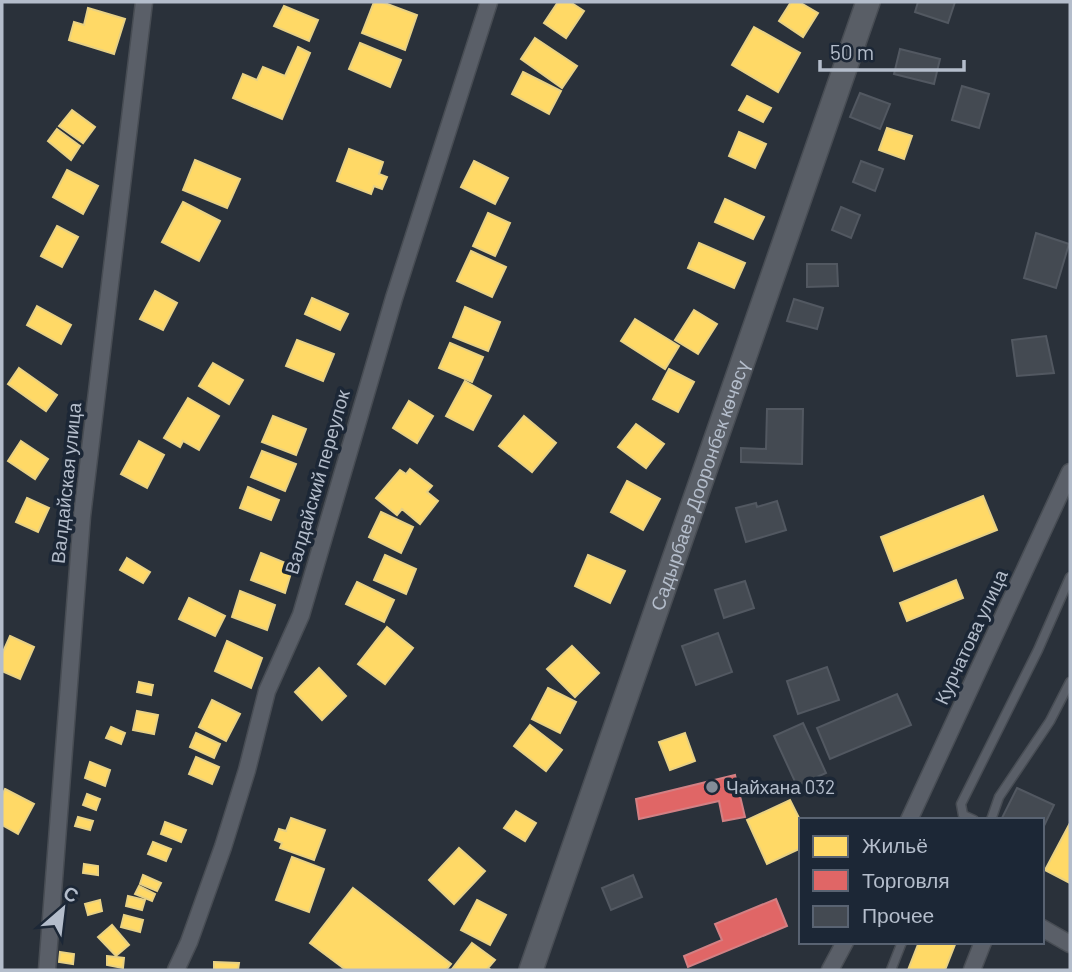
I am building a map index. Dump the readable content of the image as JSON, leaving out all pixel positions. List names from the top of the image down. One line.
{"streets":{"main road":["Садырбаев Дооронбек көчөсү"],"street":["Валдайский переулок","Валдайская улица","Курчатова улица"]},"places":["Чайхана 032"],"legend":["Жильё","Торговля","Прочее"],"scale_bar":"50 m","north":"top right"}
